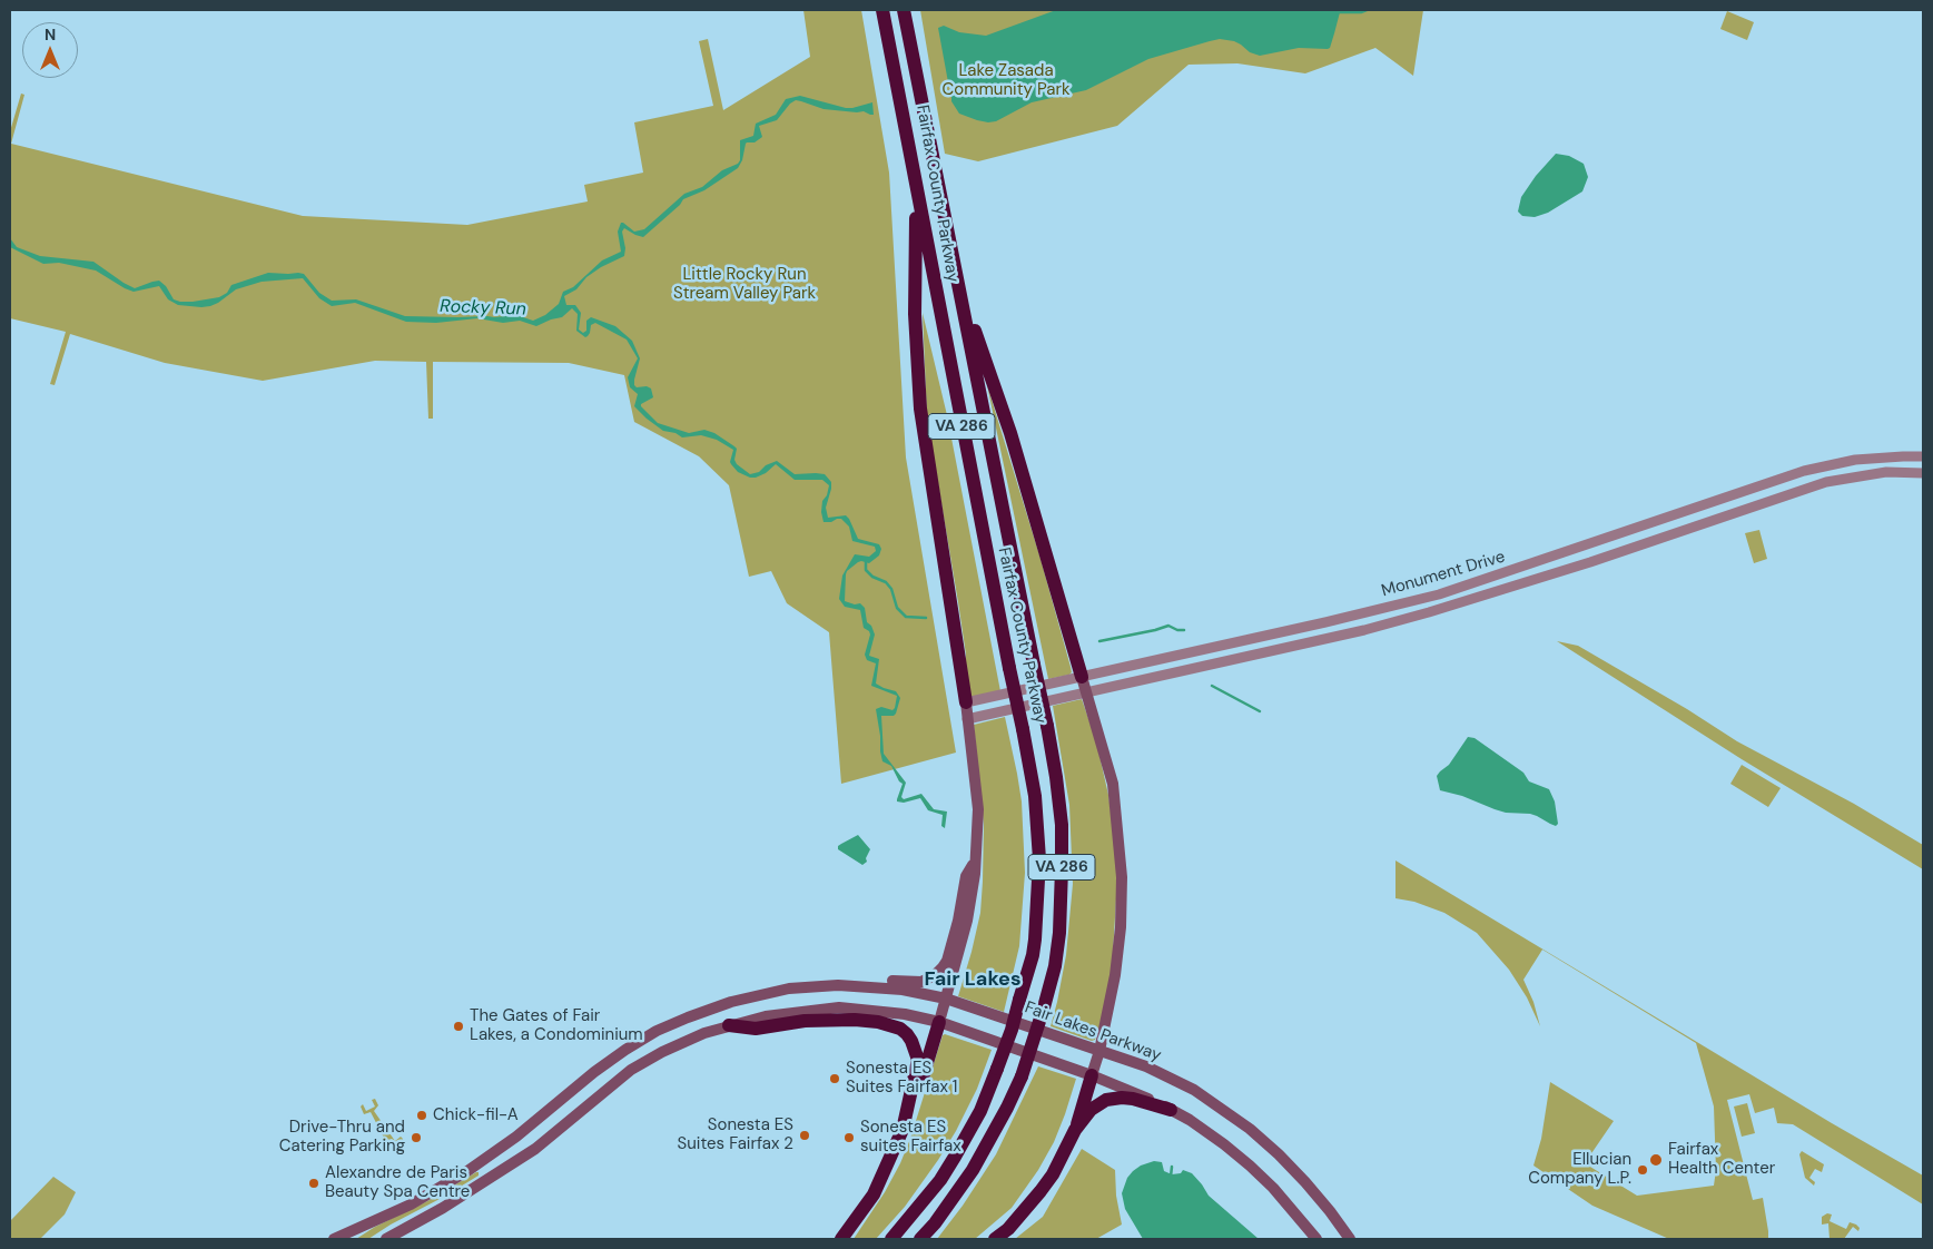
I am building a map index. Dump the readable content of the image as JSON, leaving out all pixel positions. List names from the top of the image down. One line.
{"streets":{"highway":["Fairfax County Parkway","VA 286"],"main road":["Fair Lakes Parkway"],"street":["Monument Drive"]},"districts":["Fair Lakes"],"water":["Rocky Run"],"parks":["Lake Zasada Community Park","Little Rocky Run Stream Valley Park"],"places":["The Gates of Fair Lakes, a Condominium","Sonesta ES Suites Fairfax 1","Chick-fil-A","Sonesta ES Suites Fairfax 2","Drive-Thru and Catering Parking","Sonesta ES suites Fairfax","Fairfax Health Center","Ellucian Company L.P.","Alexandre de Paris Beauty Spa Centre"],"north":"top"}
